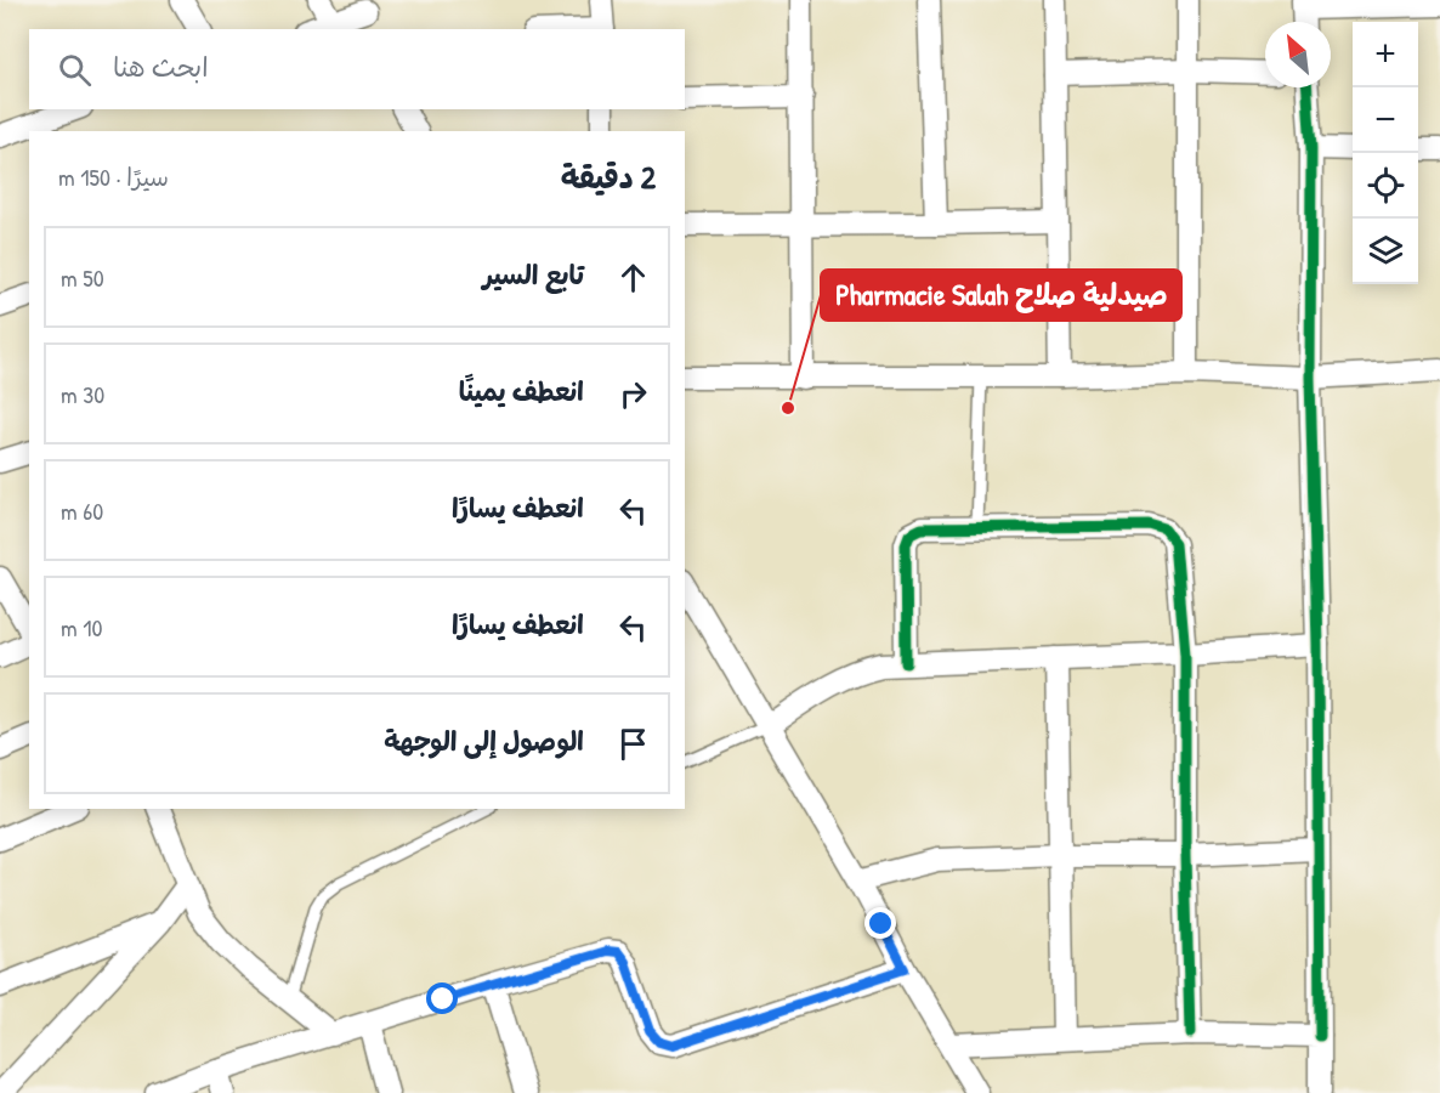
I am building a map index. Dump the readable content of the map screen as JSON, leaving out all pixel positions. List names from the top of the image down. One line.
{"places":["Pharmacie Salah صيدلية صلاح"],"north":"top left","page":{"map_buttons":["+","−"],"search":"ابحث هنا","heading":["2 دقيقة","سيرًا · 150 m"],"list":[["تابع السير","50 m"],["انعطف يمينًا","30 m"],["انعطف يسارًا","60 m"],["انعطف يسارًا","10 m"],"الوصول إلى الوجهة"]}}
